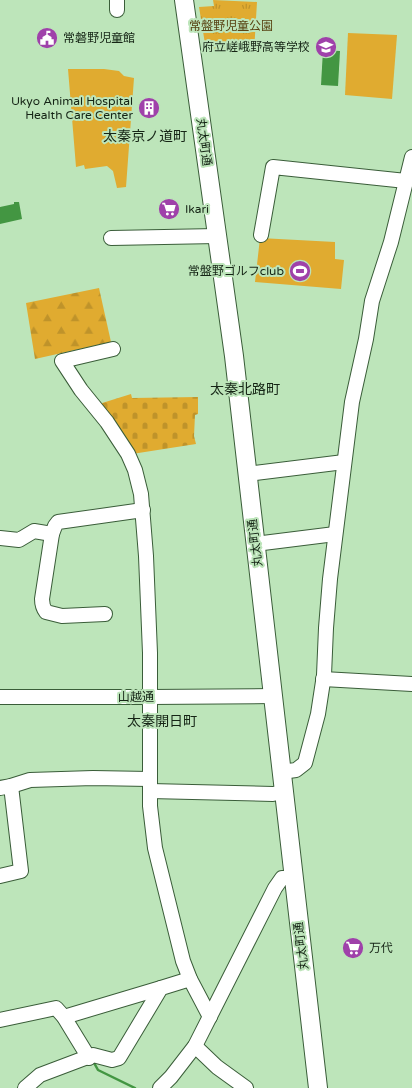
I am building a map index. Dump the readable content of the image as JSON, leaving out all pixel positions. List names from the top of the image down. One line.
{"streets":{"main road":["丸太町通"],"street":["山越通"]},"crossings":[["丸太町通","山越通"]],"districts":["太秦京ノ道町","太秦北路町","太秦開日町"],"parks":["常盤野児童公園"],"places":{"public building":["常磐野児童館"],"school or university":["府立嵯峨野高等学校"],"building":["Ukyo Animal Hospital Health Care Center"],"supermarket":["Ikari","万代"],"sports":["常盤野ゴルフclub"]}}
